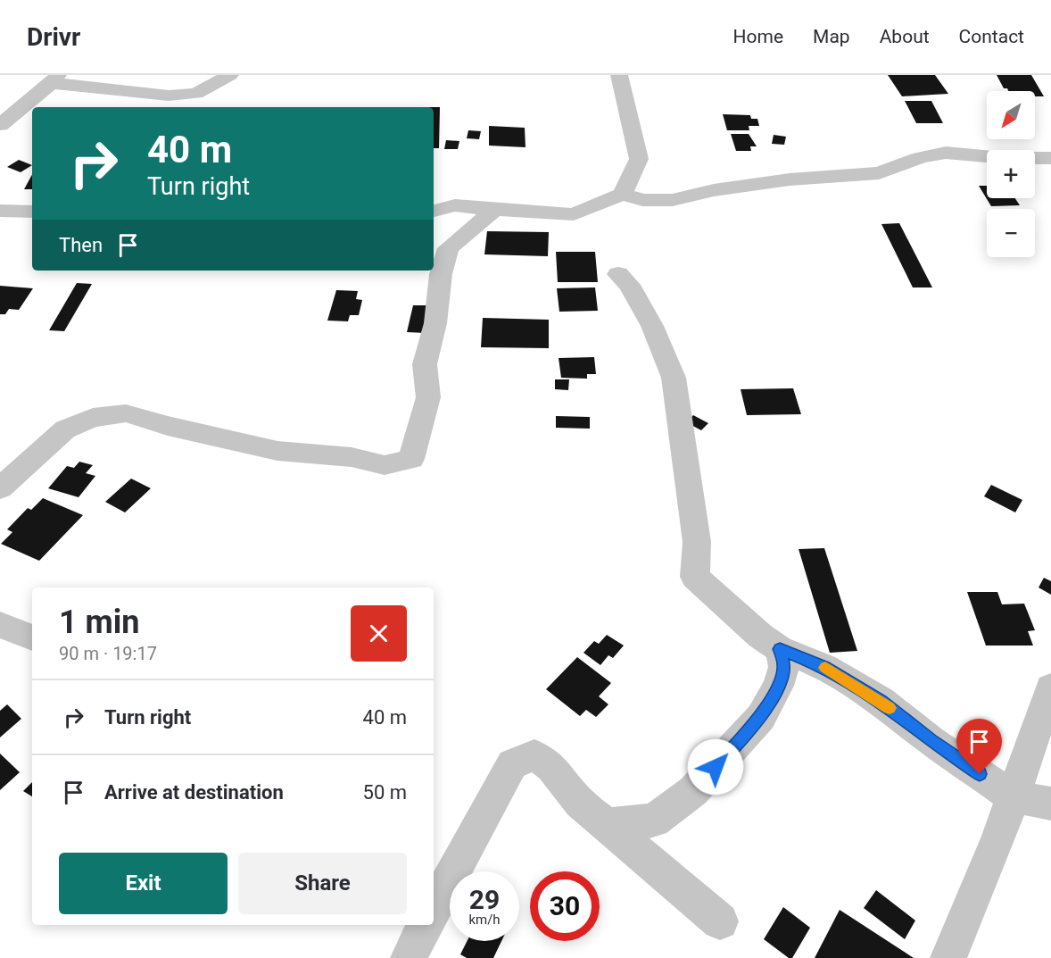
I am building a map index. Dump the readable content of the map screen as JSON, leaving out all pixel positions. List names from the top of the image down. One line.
{"north":"bottom left","page":{"header":"Drivr","nav":["Home","Map","About","Contact"],"map_buttons":["+","−"],"turn":["40 m","Turn right"],"then":"Then","heading":["1 min","90 m · 19:17"],"list":[{"name":"Turn right","value":"40 m"},{"name":"Arrive at destination","value":"50 m"}],"buttons":["Exit","Share"],"speed":"29 km/h","limit":"30"}}
